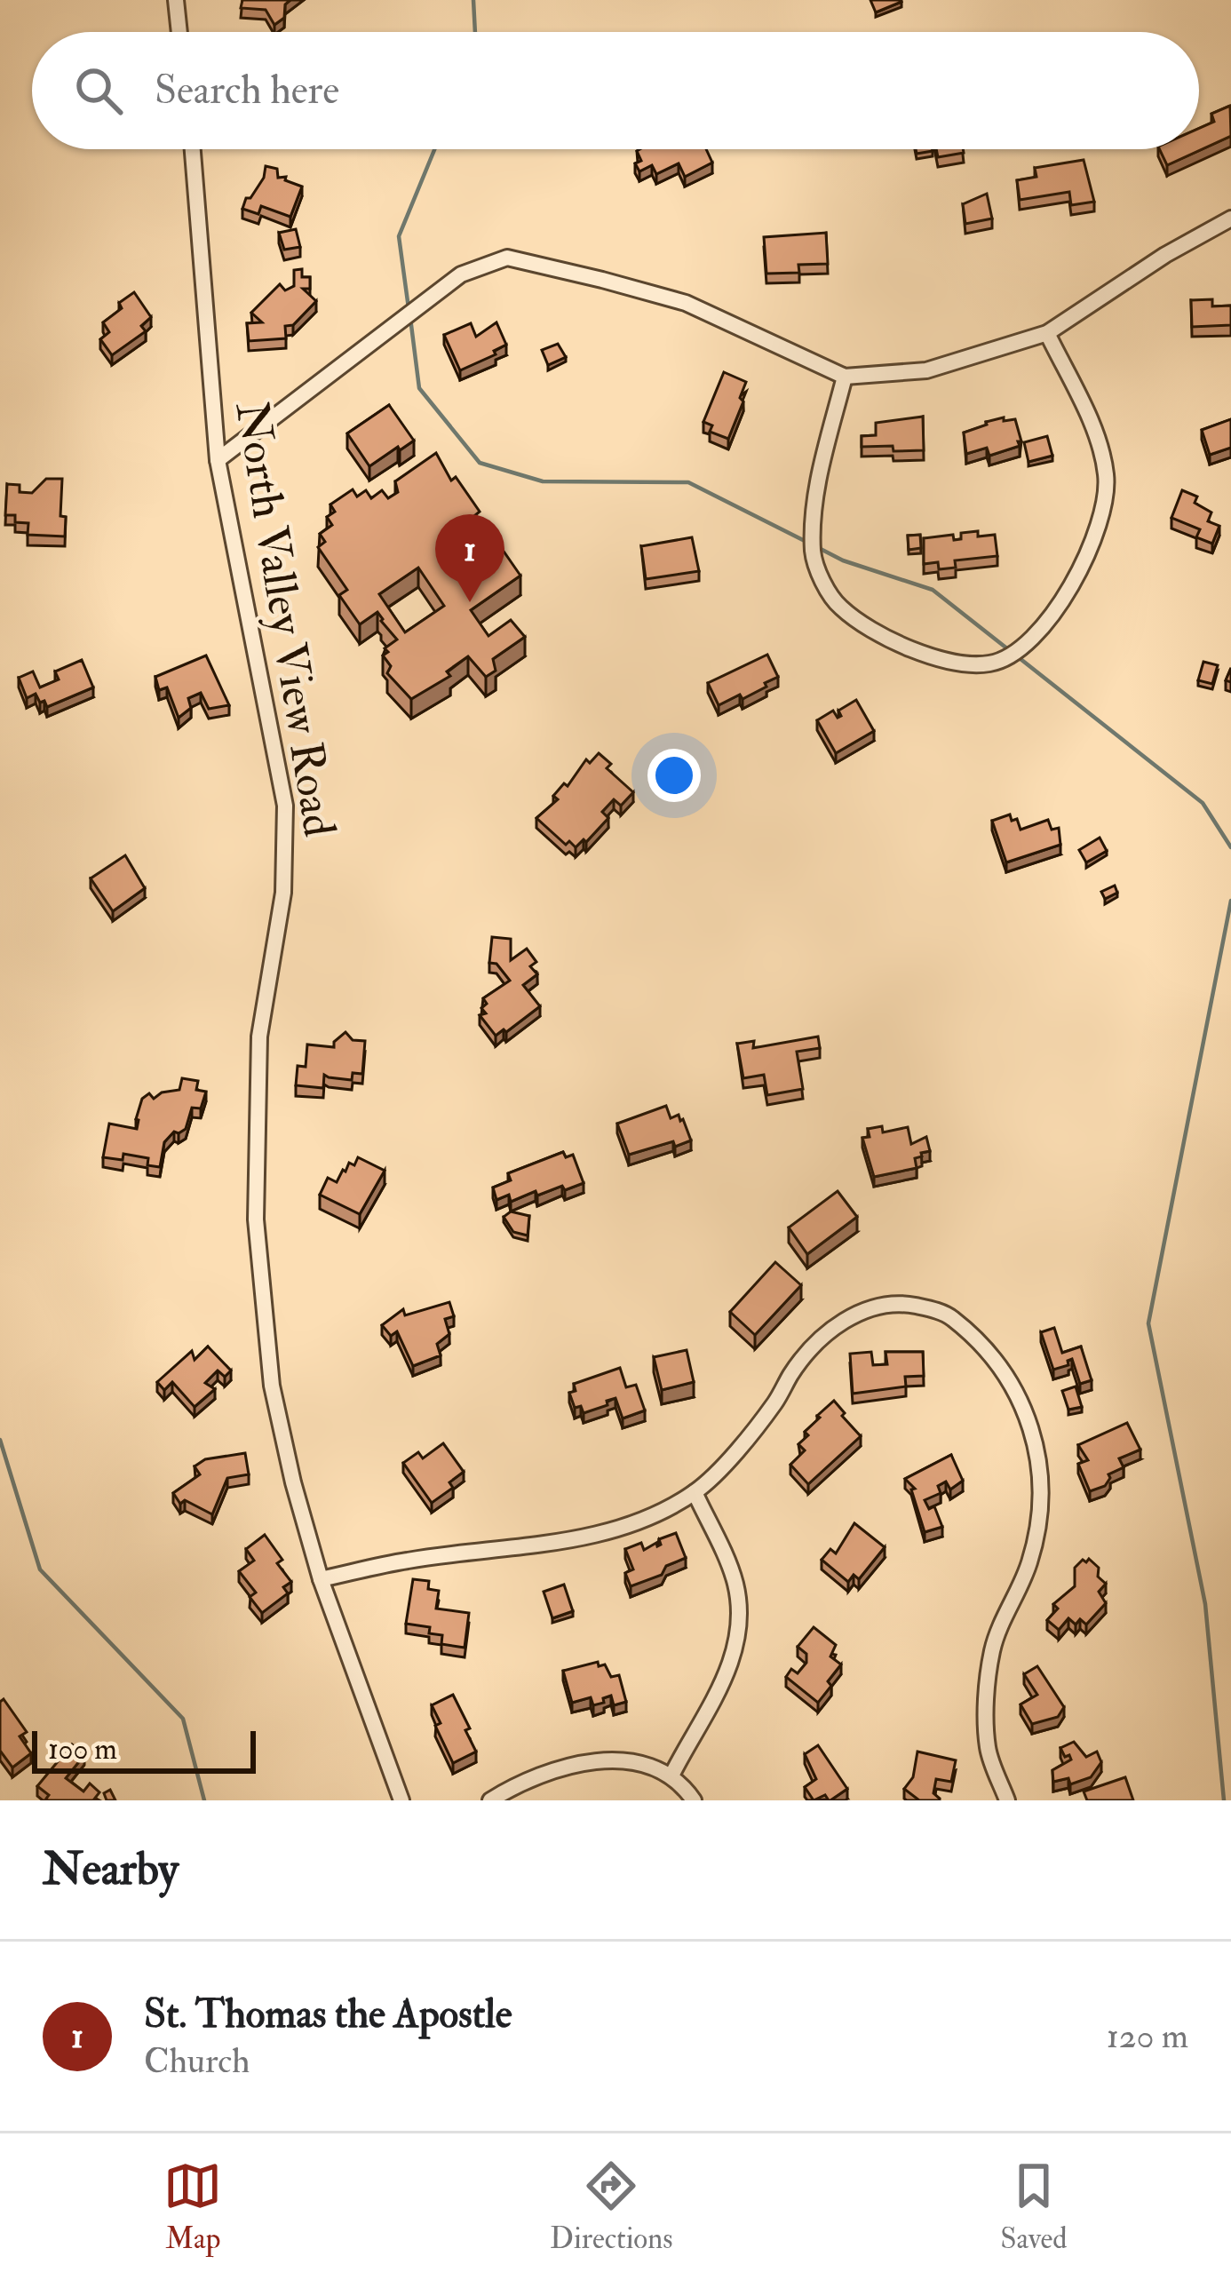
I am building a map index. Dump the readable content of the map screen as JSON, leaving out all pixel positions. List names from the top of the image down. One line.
{"streets":{"street":["North Valley View Road"]},"scale_bar":"100 m","page":{"search":"Search here","pins":"1","scale":"100 m","heading":"Nearby","list":[{"mark":"1","name":"St. Thomas the Apostle","note":"Church","value":"120 m"}],"nav":["Map","Directions","Saved"]}}
